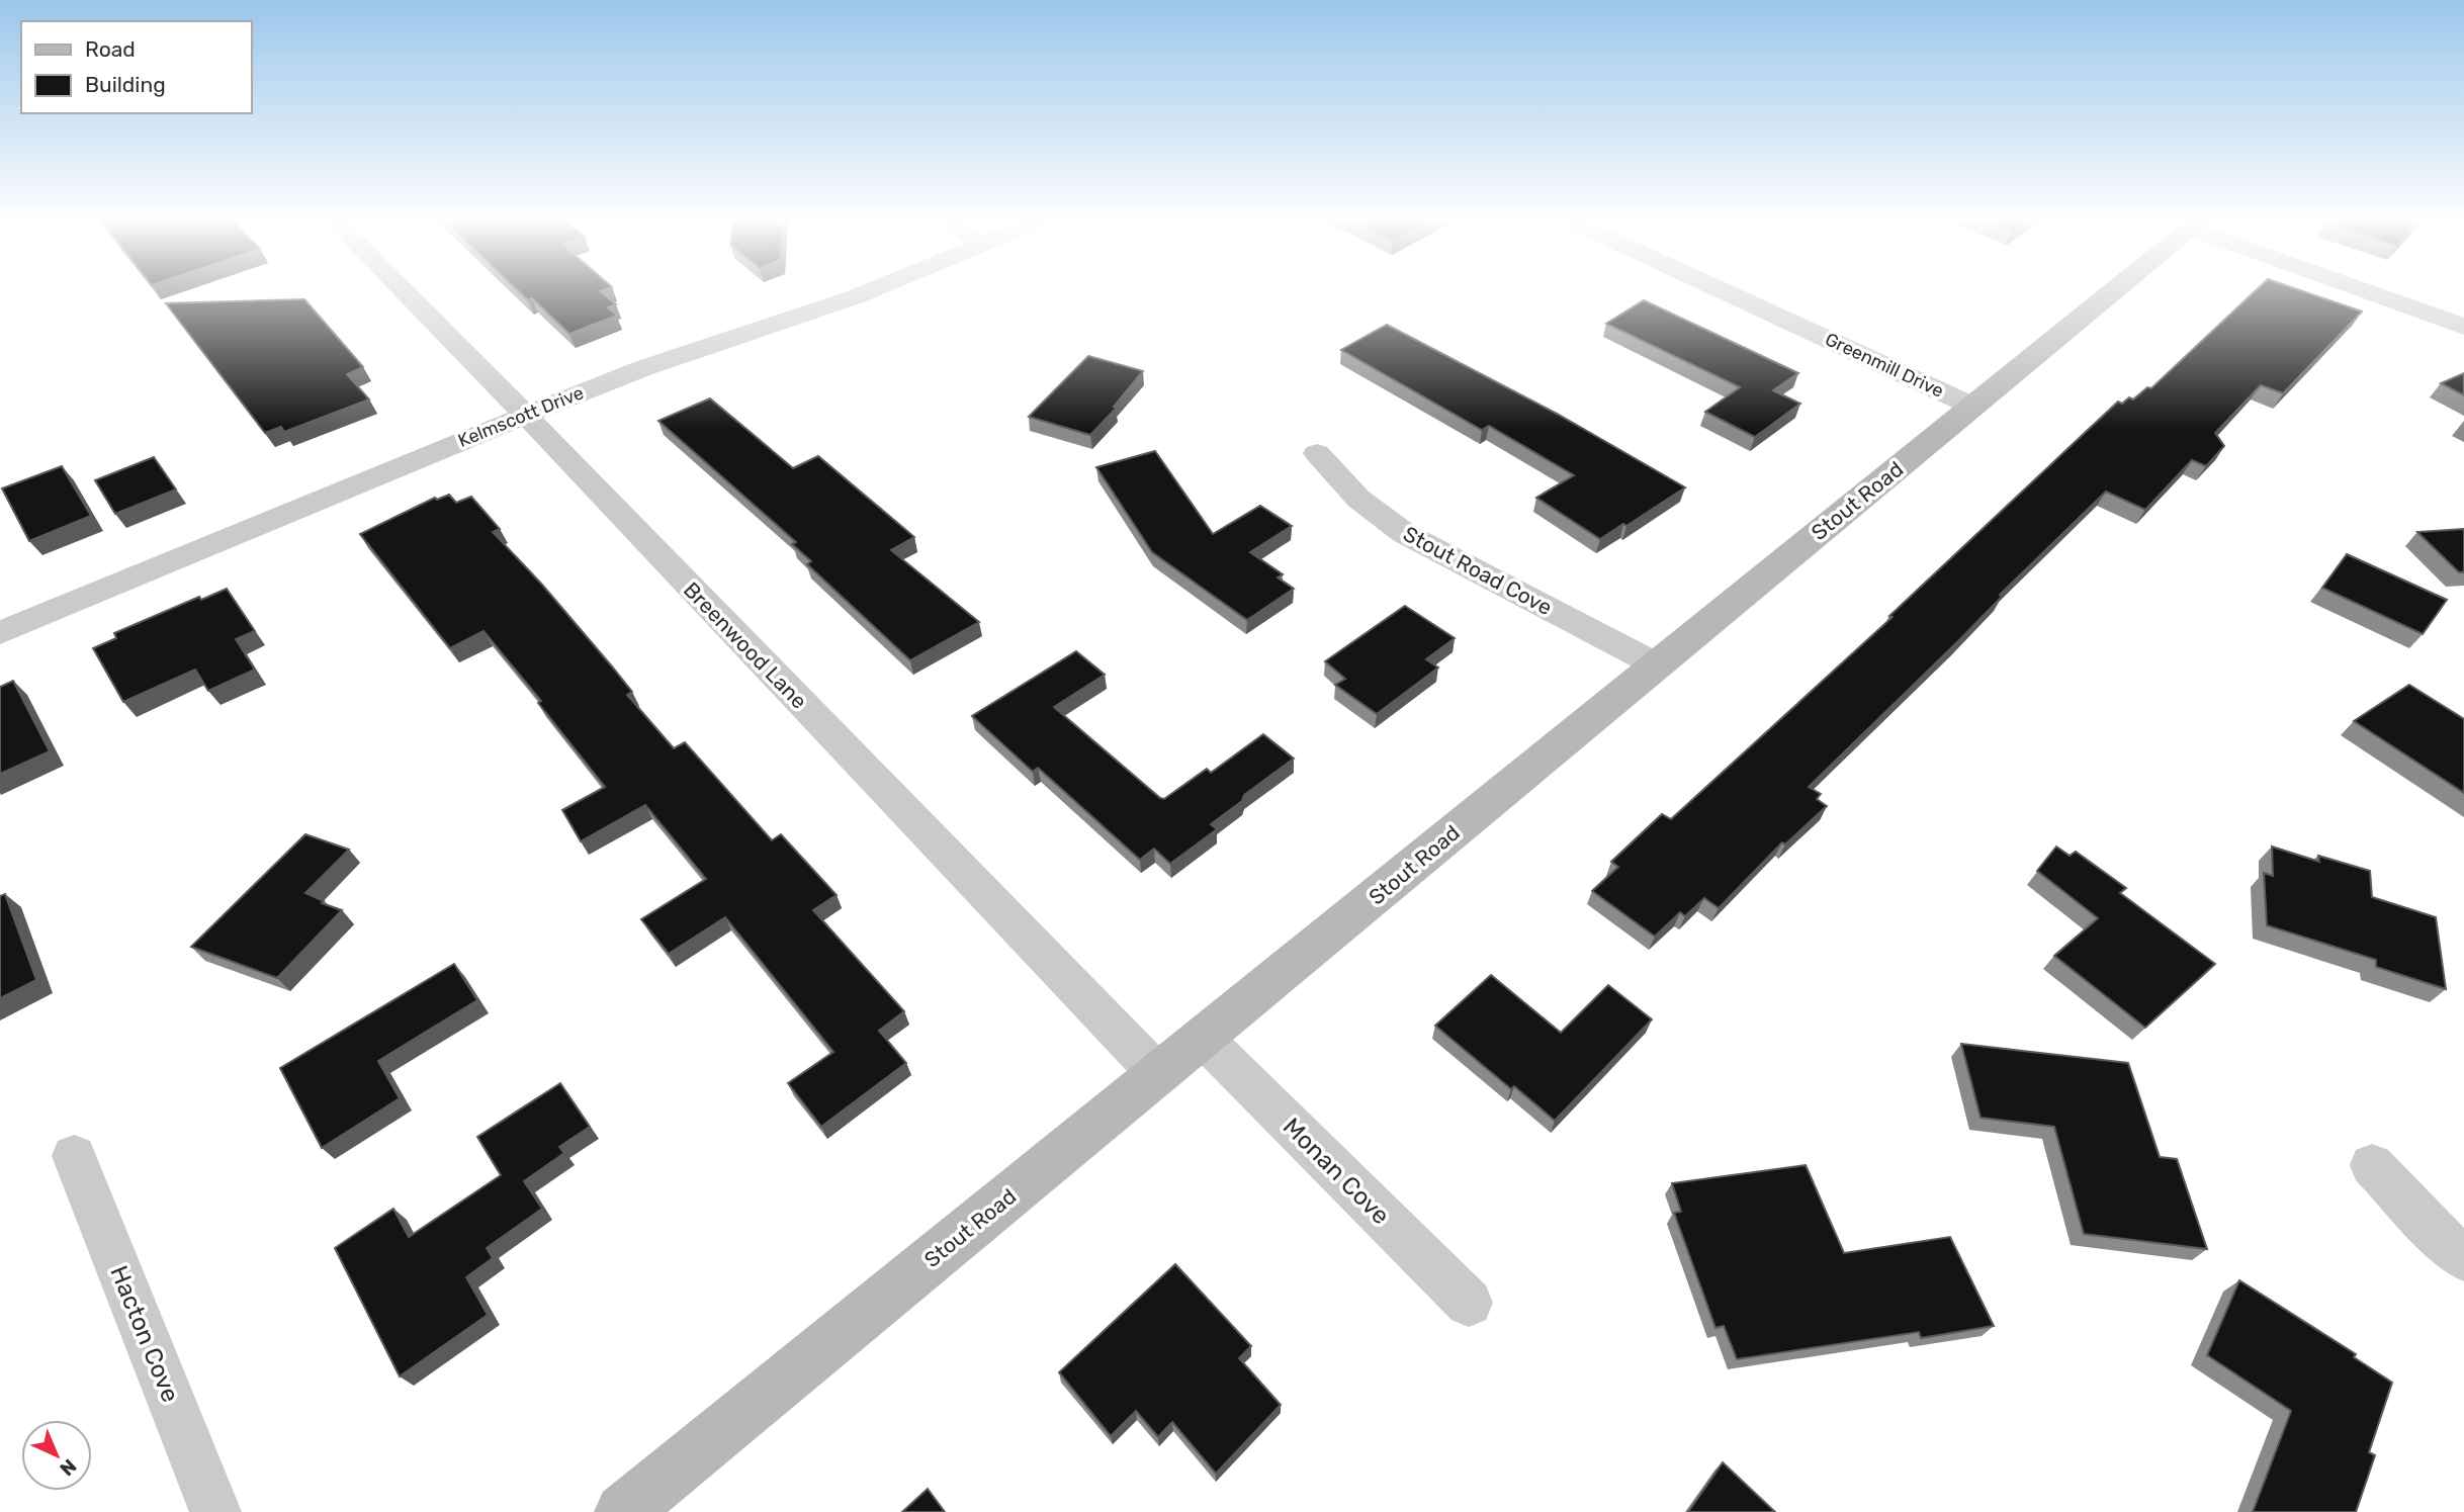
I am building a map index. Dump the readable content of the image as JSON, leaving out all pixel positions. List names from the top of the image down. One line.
{"streets":{"street":["Greenmill Drive","Kelmscott Drive","Stout Road","Stout Road Cove","Breenwood Lane","Monan Cove","Hacton Cove"]},"crossings":[["Greenmill Drive","Stout Road"],["Kelmscott Drive","Breenwood Lane"],["Stout Road","Stout Road Cove"],["Stout Road","Breenwood Lane"],["Stout Road","Monan Cove"]],"legend":["Road","Building"],"north":"bottom right"}
